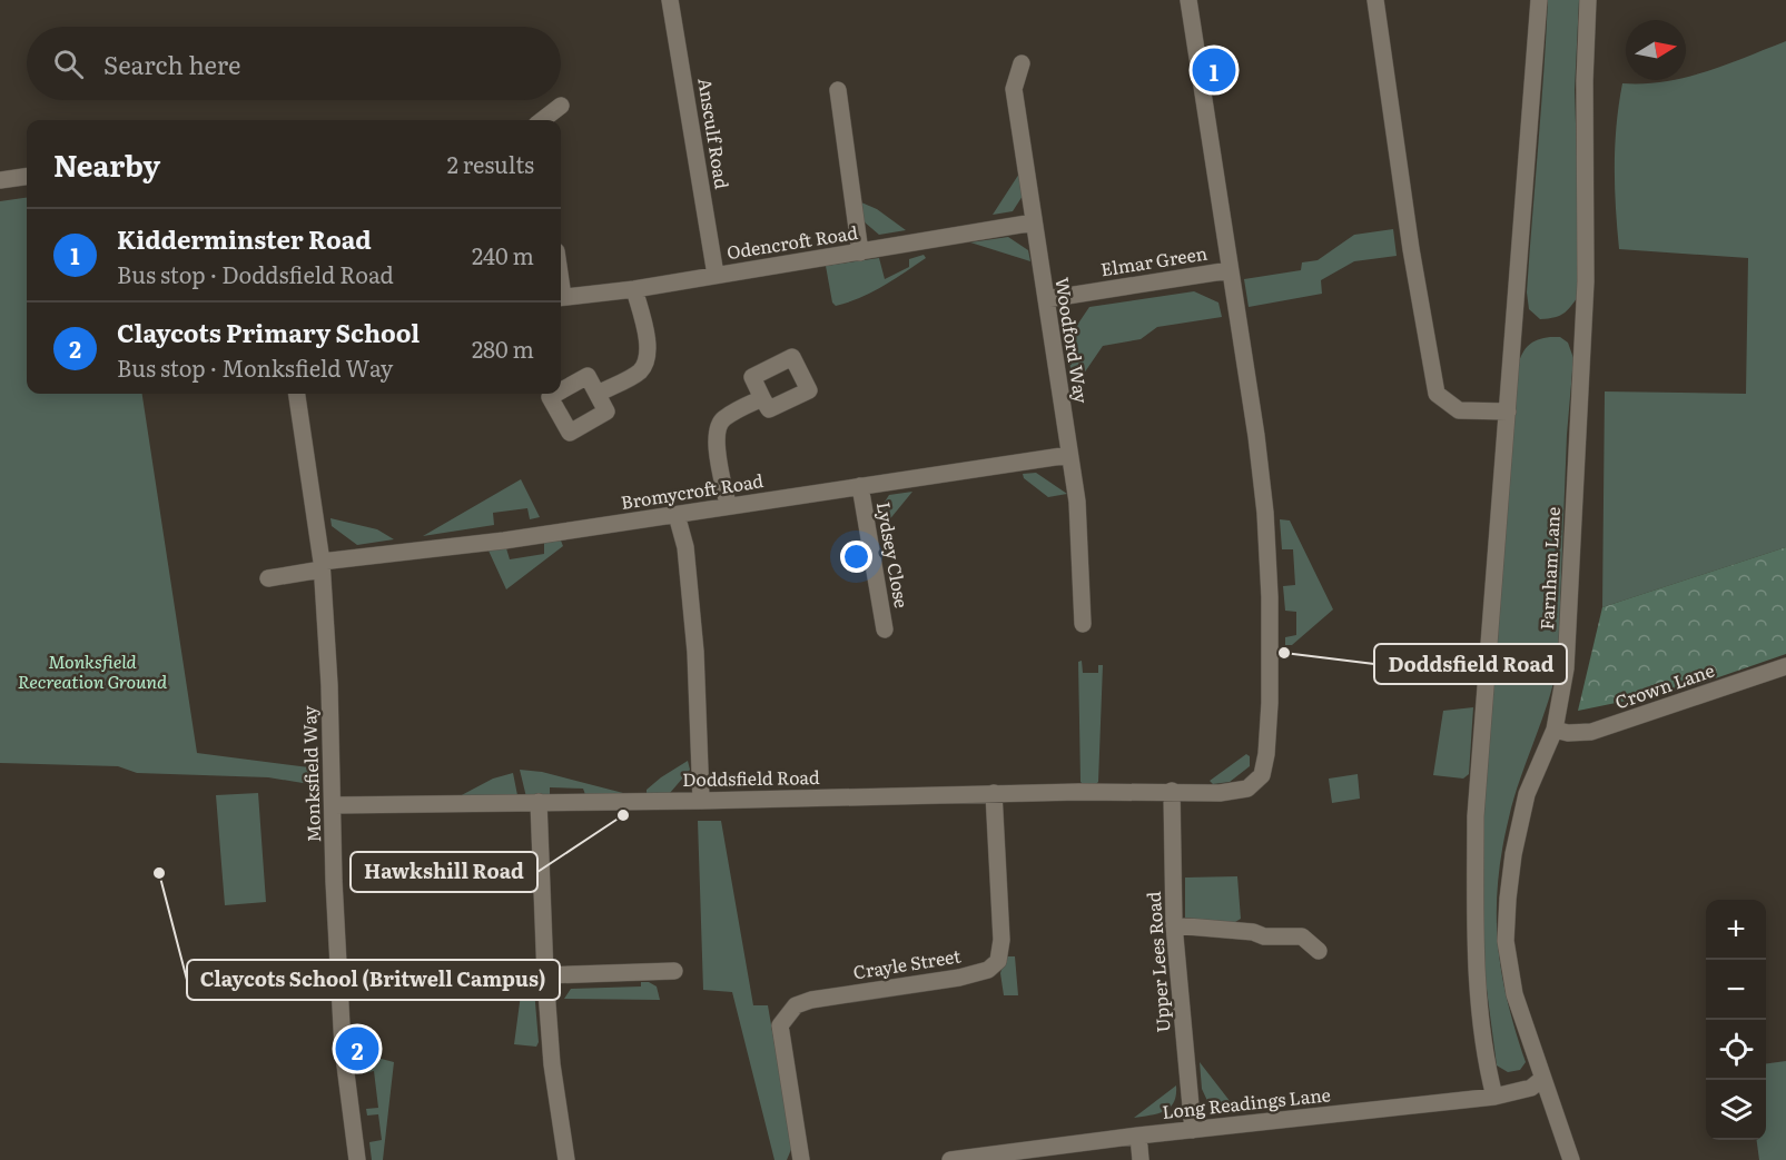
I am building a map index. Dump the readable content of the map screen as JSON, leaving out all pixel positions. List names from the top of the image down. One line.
{"streets":{"street":["Ansculf Road","Odencroft Road","Elmar Green","Woodford Way","Bromycroft Road","Lydsey Close","Farnham Lane","Crown Lane","Monksfield Way","Doddsfield Road","Upper Lees Road","Crayle Street","Long Readings Lane"]},"crossings":[["Ansculf Road","Odencroft Road"],["Odencroft Road","Woodford Way"],["Elmar Green","Woodford Way"],["Elmar Green","Doddsfield Road"],["Woodford Way","Bromycroft Road"],["Bromycroft Road","Lydsey Close"],["Bromycroft Road","Monksfield Way"],["Farnham Lane","Crown Lane"],["Farnham Lane","Long Readings Lane"],["Monksfield Way","Doddsfield Road"],["Doddsfield Road","Upper Lees Road"],["Doddsfield Road","Crayle Street"],["Upper Lees Road","Long Readings Lane"]],"parks":["Monksfield Recreation Ground"],"places":["Doddsfield Road","Hawkshill Road","Claycots School (Britwell Campus)"],"north":"right","page":{"search":"Search here","pins":["1","2"],"heading":["Nearby","2 results"],"list":[{"mark":"1","name":"Kidderminster Road","note":"Bus stop · Doddsfield Road","value":"240 m"},{"mark":"2","name":"Claycots Primary School","note":"Bus stop · Monksfield Way","value":"280 m"}],"map_buttons":["+","−"]}}
